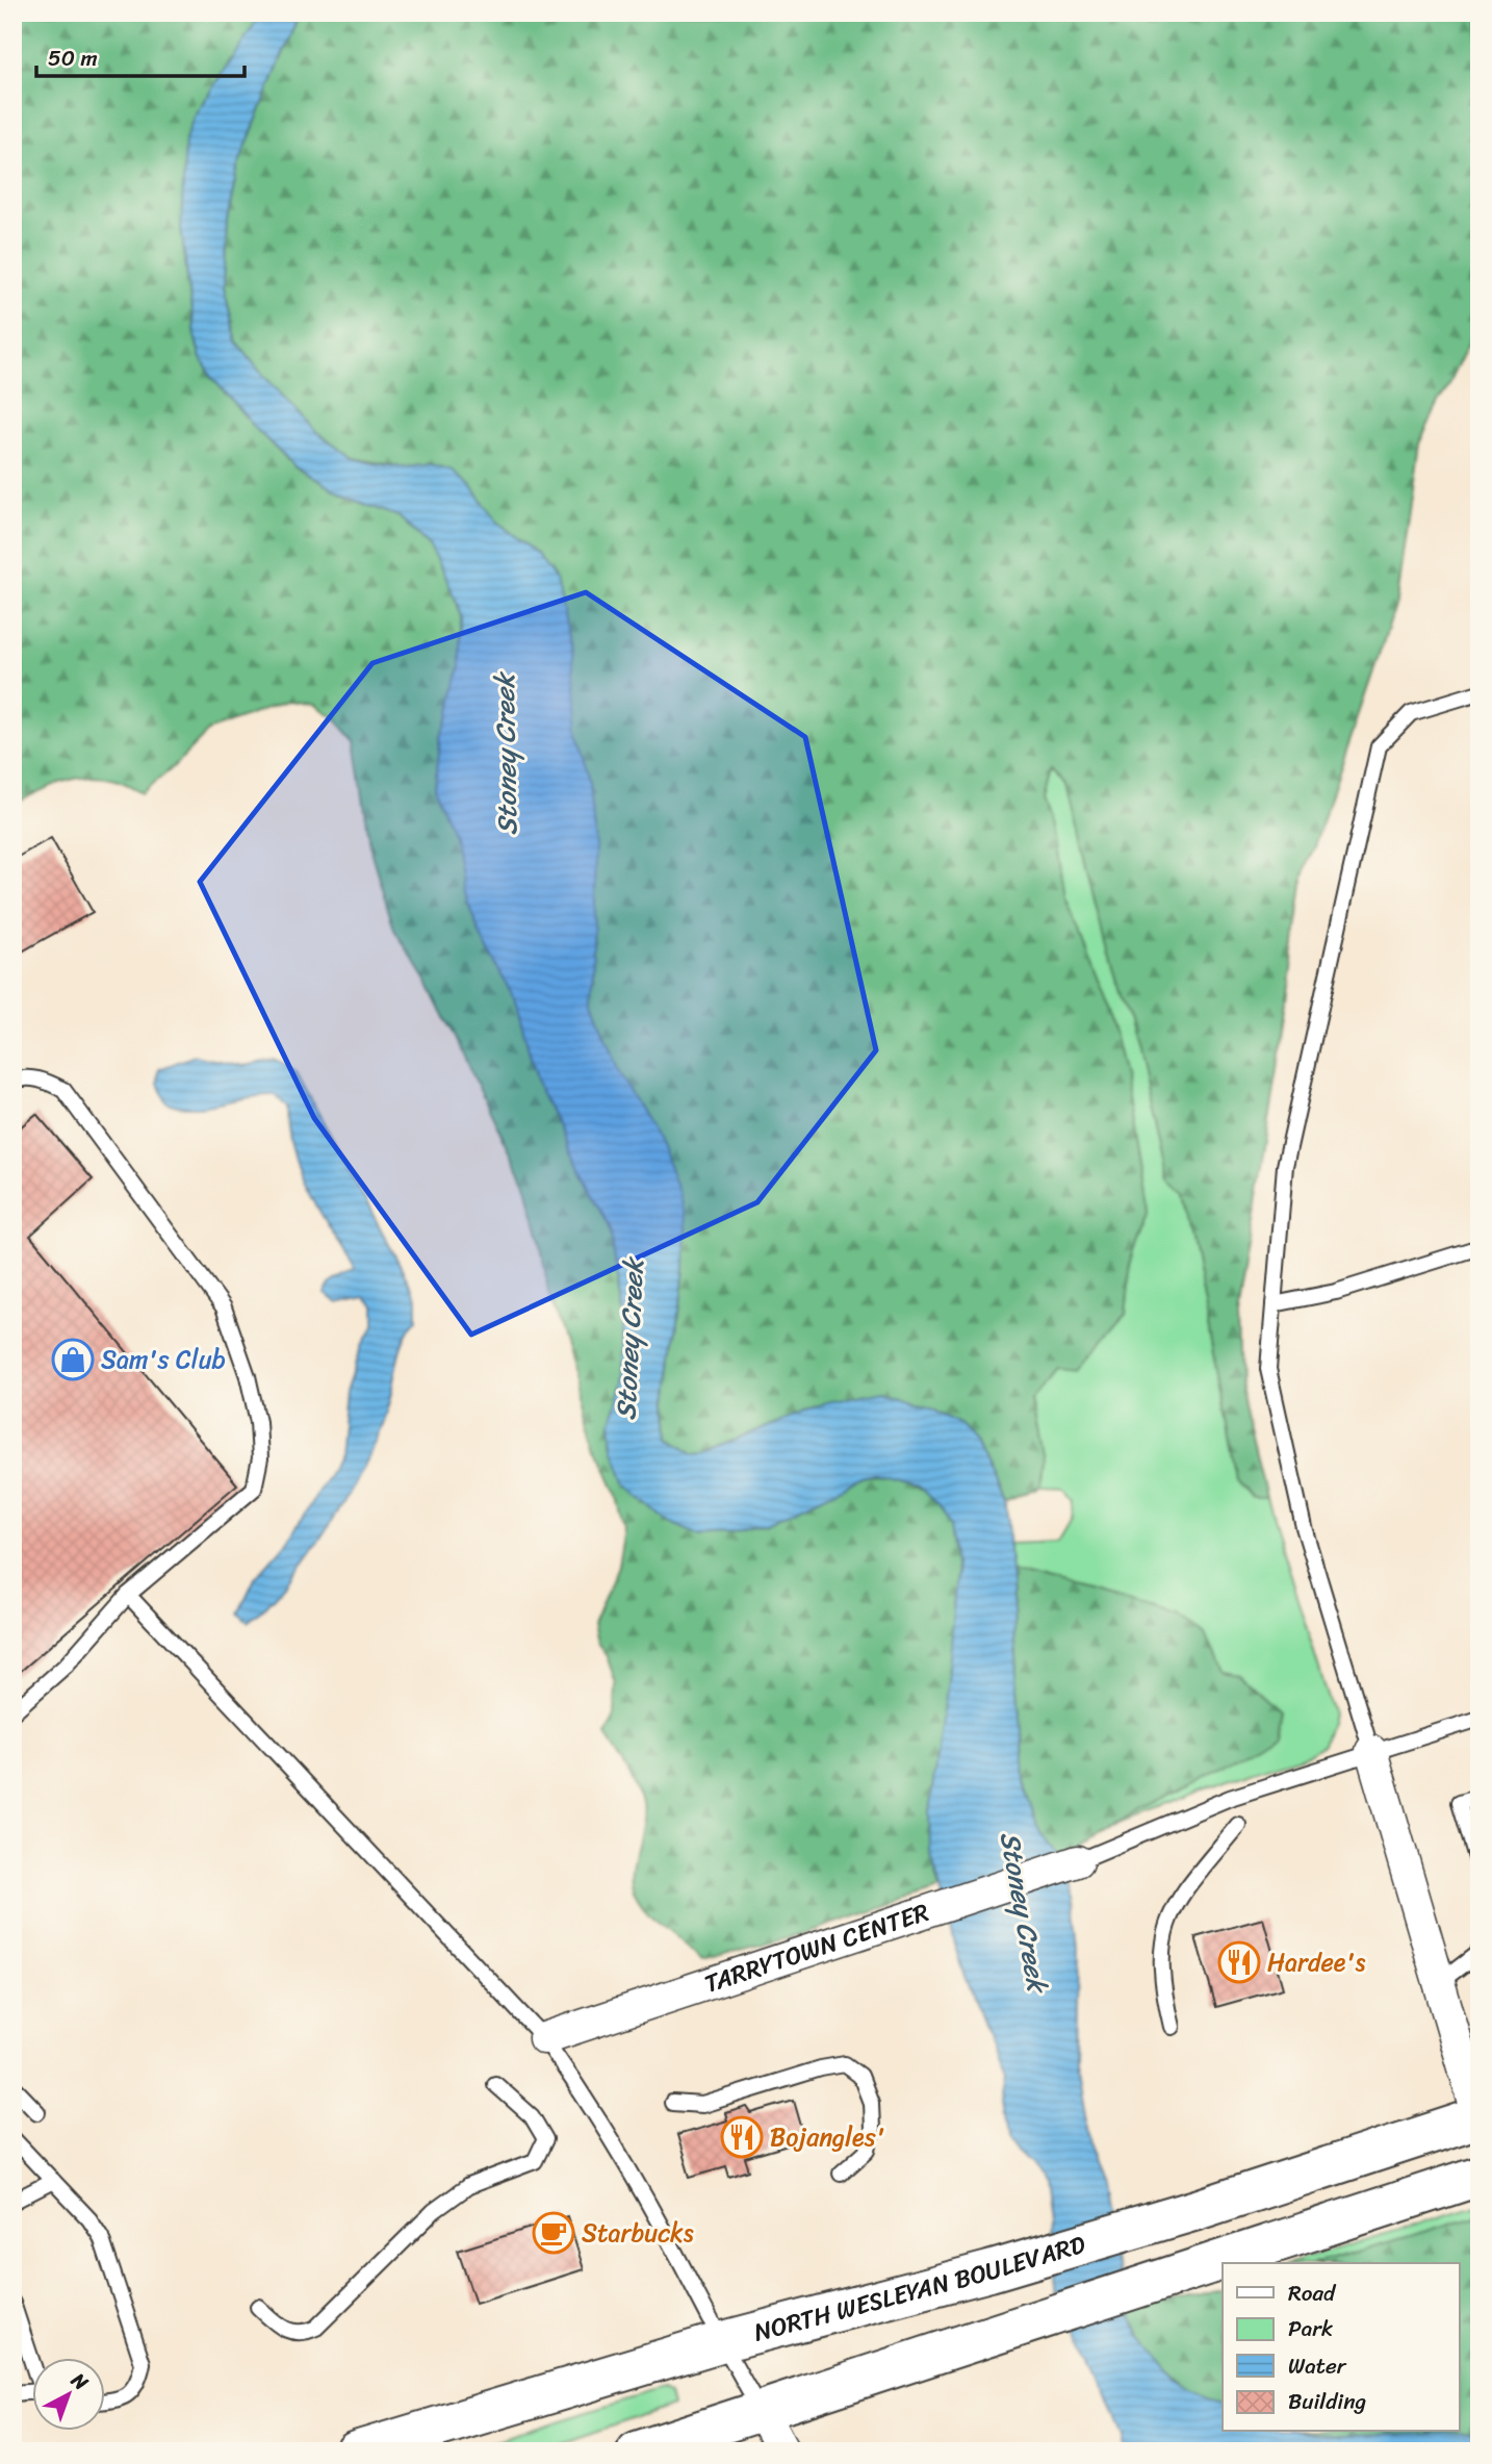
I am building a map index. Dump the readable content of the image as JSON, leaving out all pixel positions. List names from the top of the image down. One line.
{"streets":{"highway":["NORTH WESLEYAN BOULEVARD"],"street":["TARRYTOWN CENTER"]},"water":["Stoney Creek"],"places":{"shop":["Sam's Club"],"restaurant":["Hardee's","Bojangles'"],"cafe":["Starbucks"]},"legend":["Road","Park","Water","Building"],"scale_bar":"50 m","north":"top right"}
